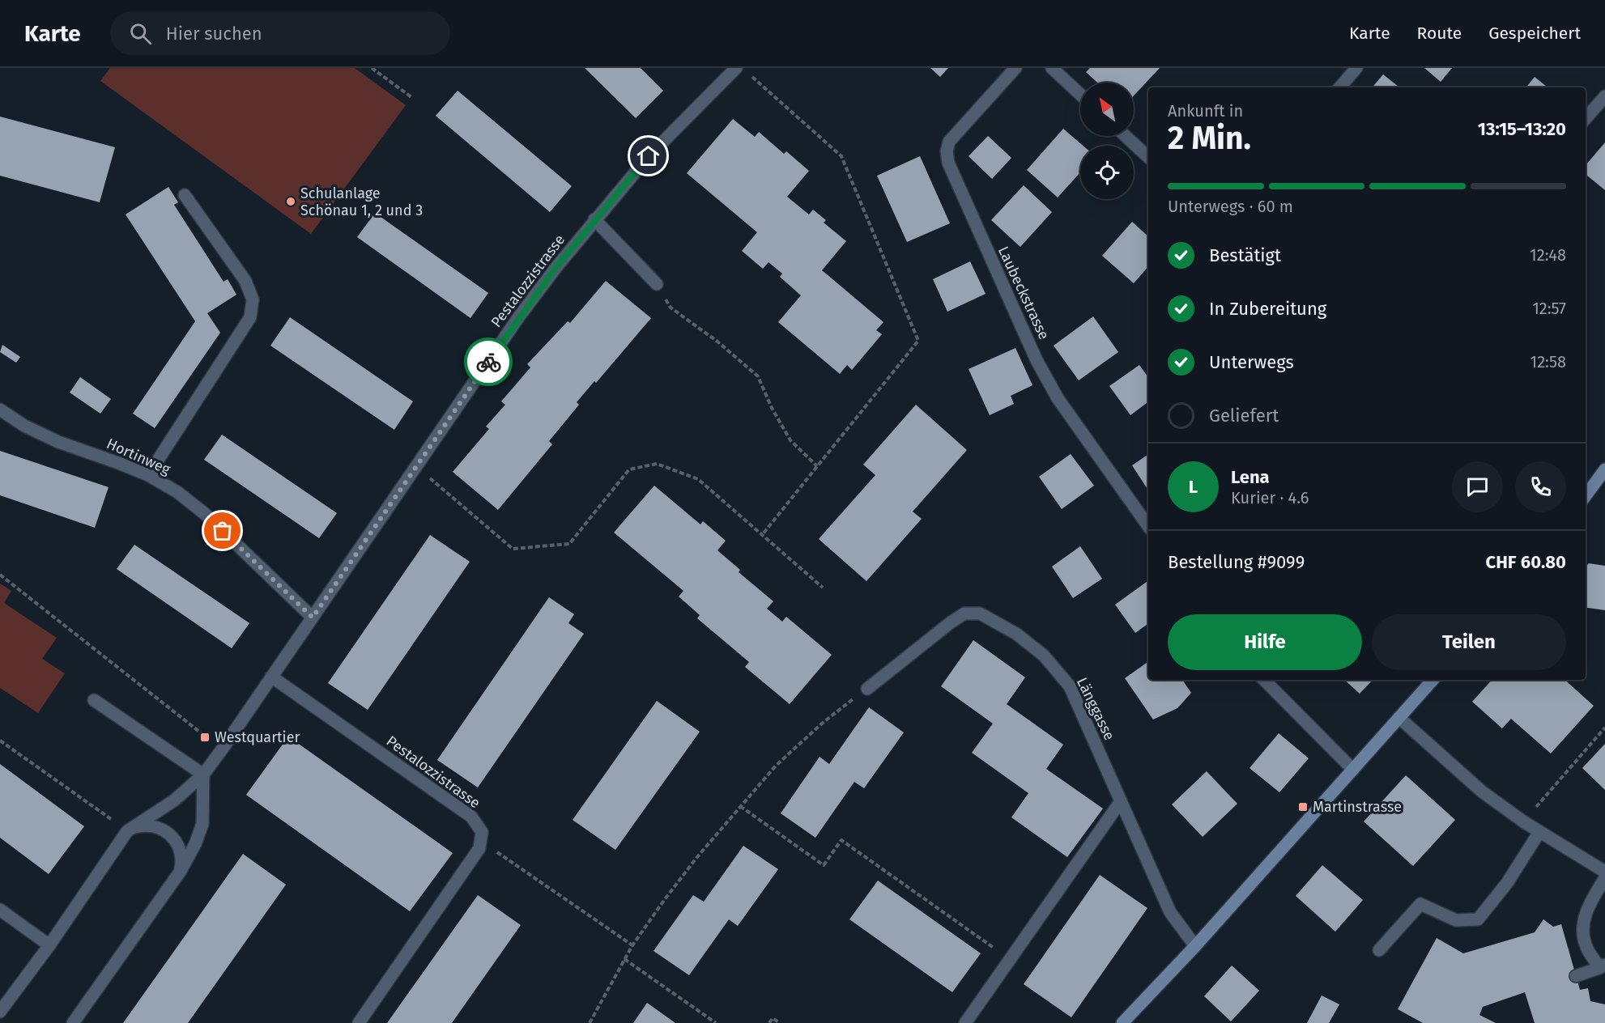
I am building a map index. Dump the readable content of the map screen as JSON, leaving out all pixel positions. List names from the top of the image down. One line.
{"streets":{"street":["Pestalozzistrasse","Laubeckstrasse","Hortinweg","Länggasse"]},"crossings":[["Pestalozzistrasse","Hortinweg"]],"places":{"other":["Schulanlage Schönau 1, 2 und 3"],"transit":["Westquartier","Martinstrasse"]},"north":"top left","page":{"header":"Karte","search":"Hier suchen","nav":["Karte","Route","Gespeichert"],"heading":["2 Min.","Ankunft in","13:15–13:20"],"panel":["Lena","Kurier · 4.6","Bestellung #9099","CHF 60.80"],"bar":"Unterwegs · 60 m","list":[["Bestätigt","12:48"],["In Zubereitung","12:57"],["Unterwegs","12:58"],"Geliefert"],"round":"L","buttons":["Hilfe","Teilen"]}}
